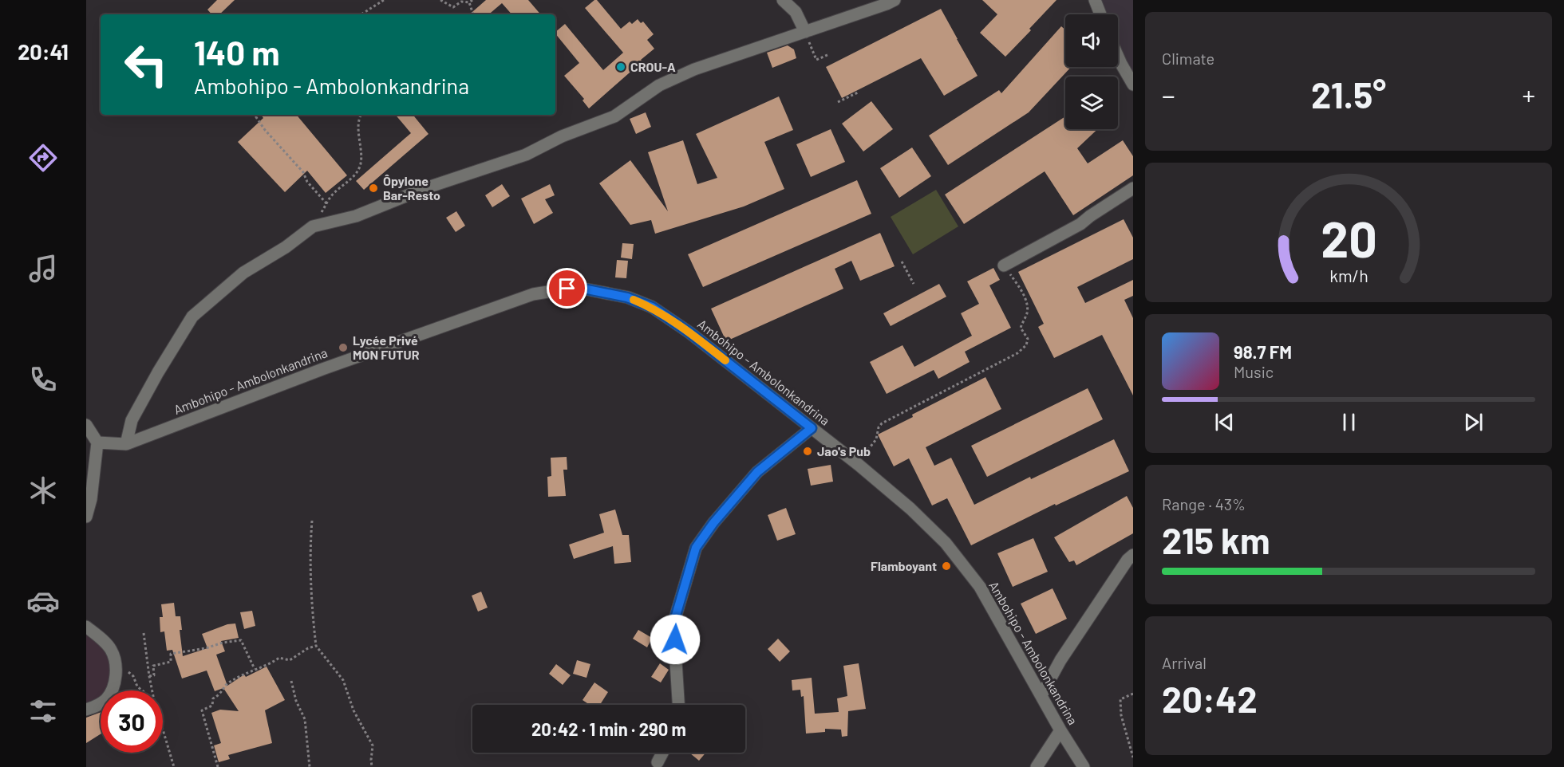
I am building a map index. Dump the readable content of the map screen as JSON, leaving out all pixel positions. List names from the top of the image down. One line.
{"streets":{"street":["Ambohipo - Ambolonkandrina"]},"places":["CROU-A","Ôpylone Bar-Resto","Lycée Privé MON FUTUR","Jao's Pub","Flamboyant"],"page":{"tabs":"20:41","tile":["Climate",["Range · 43%","215 km"],["Arrival","20:42"]],"turn":["140 m","Ambohipo - Ambolonkandrina"],"heat":["−","21.5°","+"],"song":["98.7 FM","Music"],"limit":"30","trip":"20:42 · 1 min · 290 m","gauge":["20","km/h"]}}
